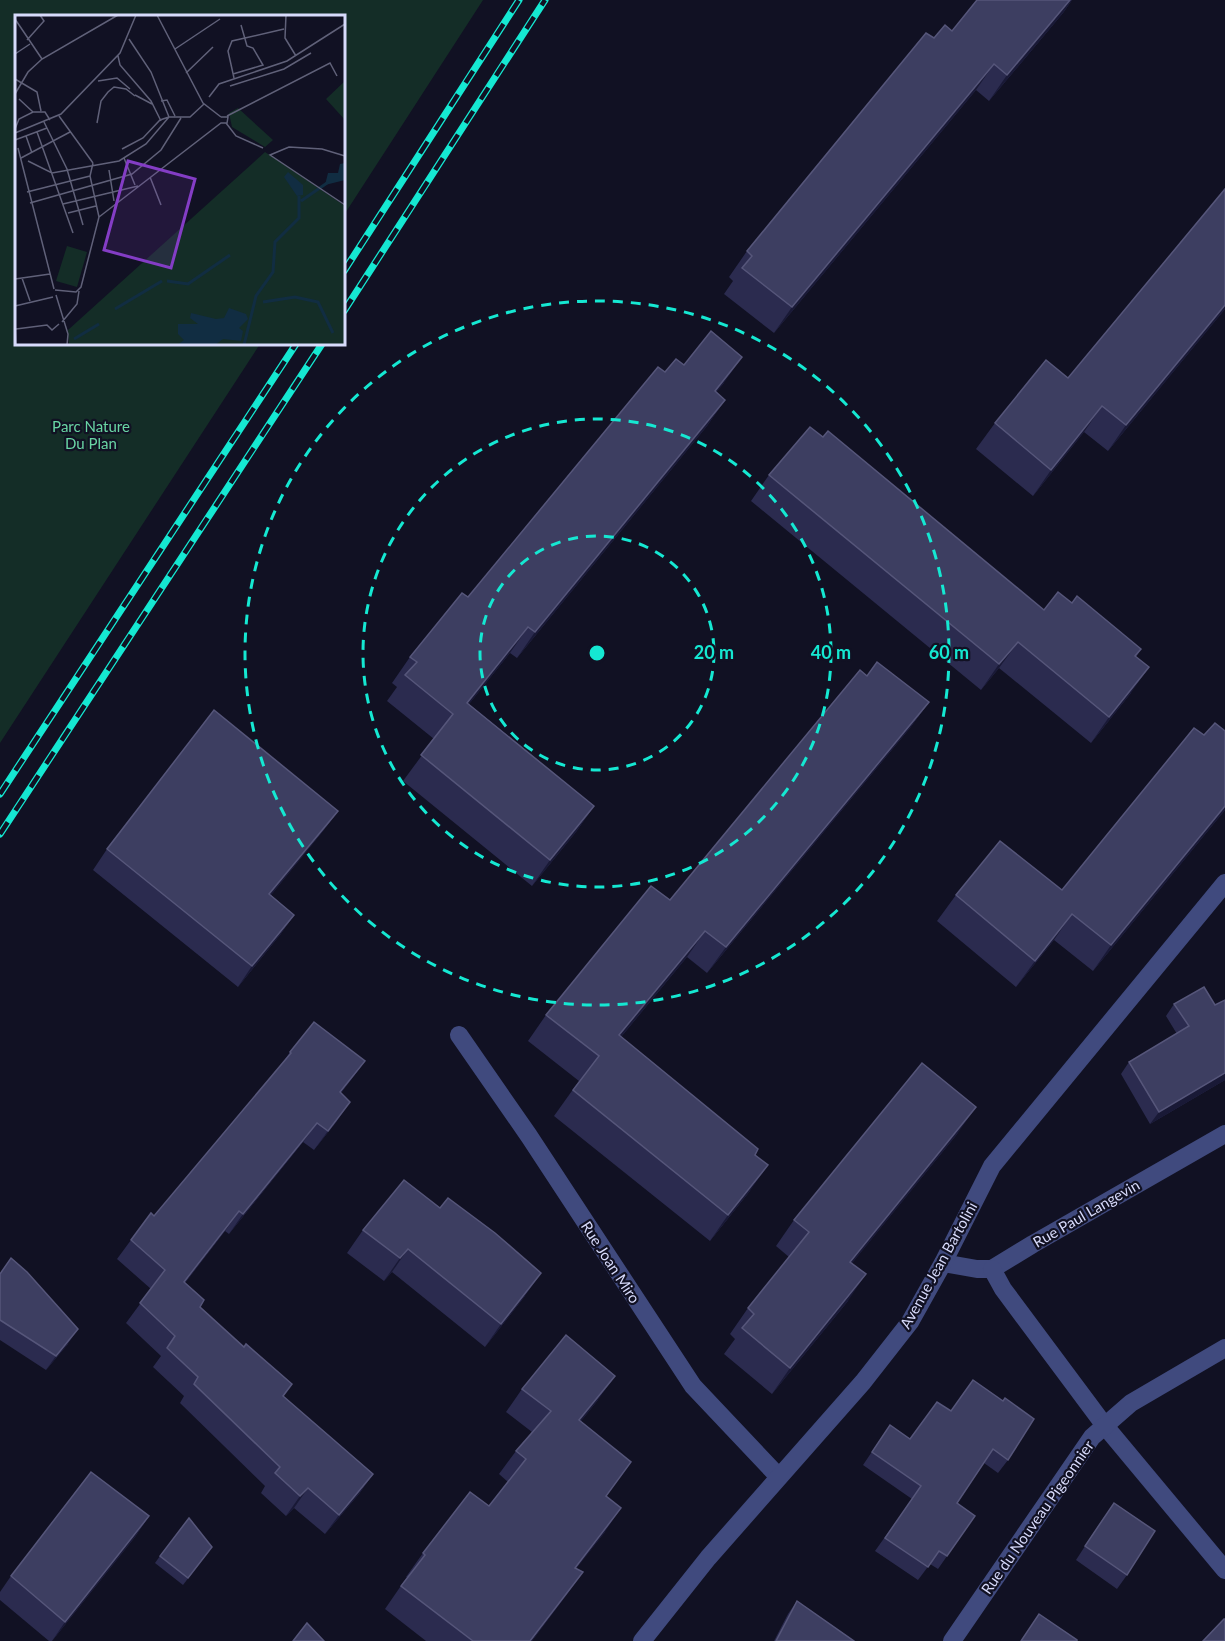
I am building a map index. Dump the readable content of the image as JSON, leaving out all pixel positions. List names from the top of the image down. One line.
{"streets":{"street":["Rue Paul Langevin","Rue Joan Miro","Avenue Jean Bartolini","Rue du Nouveau Pigeonnier"]},"crossings":[["Rue Joan Miro","Avenue Jean Bartolini"]],"parks":["Parc Nature Du Plan"],"rings":["20 m","40 m","60 m"]}
